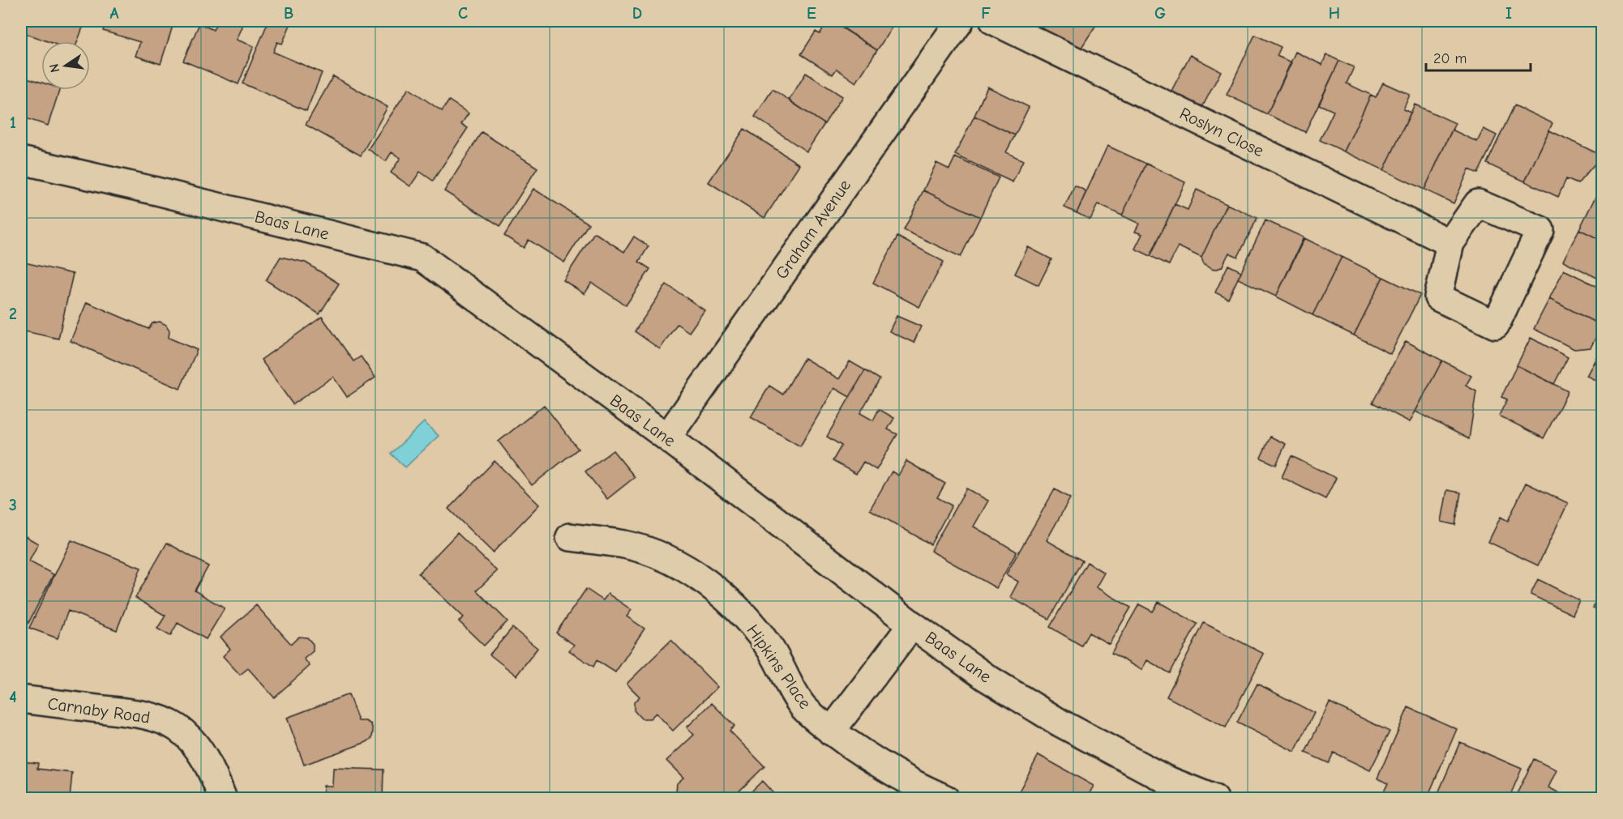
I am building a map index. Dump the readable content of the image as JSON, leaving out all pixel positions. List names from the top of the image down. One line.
{"streets":{"street":["Roslyn Close","Baas Lane","Graham Avenue","Hipkins Place","Carnaby Road"]},"crossings":[["Baas Lane","Graham Avenue"]],"scale_bar":"20 m","north":"left","grid":{"columns":["A","B","C","D","E","F","G","H","I"],"rows":["1","2","3","4"]}}
